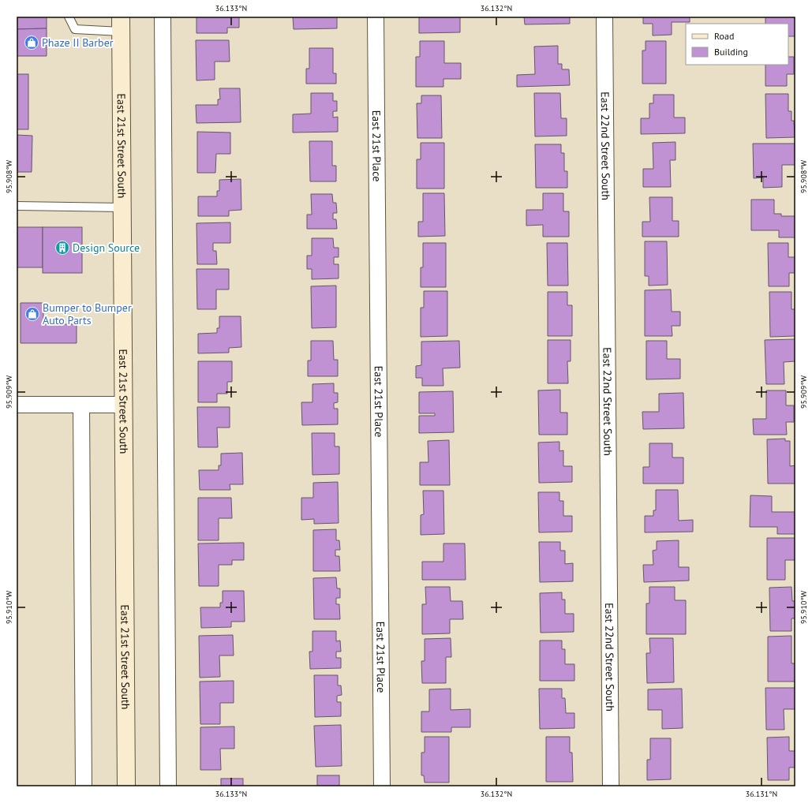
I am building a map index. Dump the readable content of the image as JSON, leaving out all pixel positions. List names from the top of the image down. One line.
{"streets":{"main road":["East 21st Street South"],"street":["East 21st Place","East 22nd Street South"]},"places":{"shop":["Phaze II Barber","Bumper to Bumper Auto Parts"],"building":["Design Source"]},"legend":["Road","Building"],"coordinates":["36.133°N","36.132°N","95.908°W","95.909°W","95.910°W","36.131°N"]}
